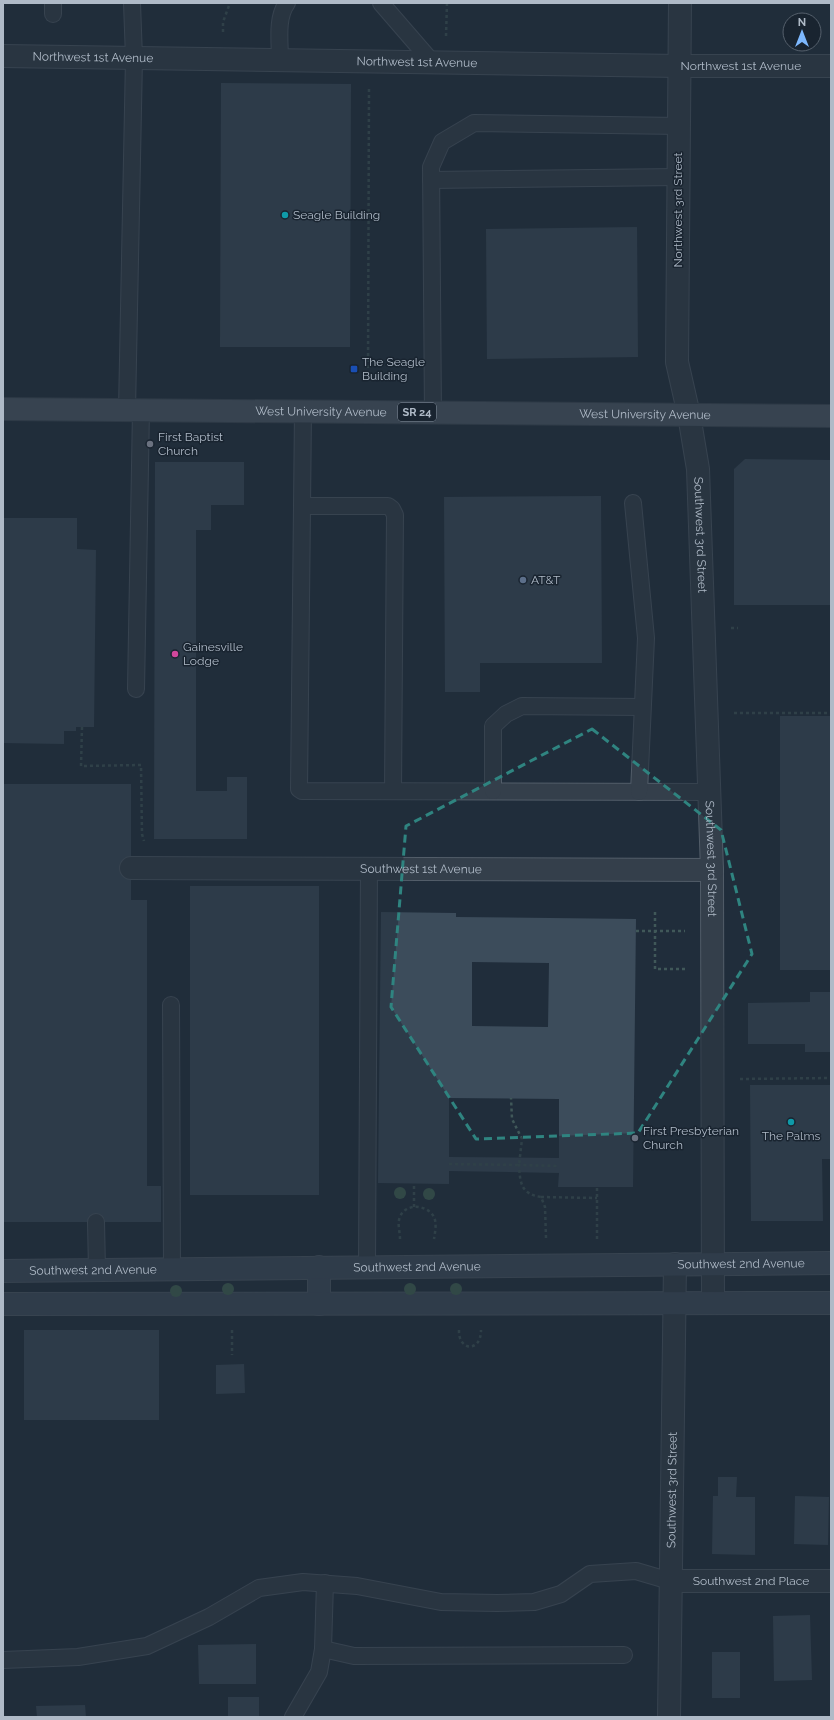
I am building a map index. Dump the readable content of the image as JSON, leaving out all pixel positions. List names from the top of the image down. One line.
{"streets":{"main road":["West University Avenue","SR 24"],"street":["Northwest 1st Avenue","Northwest 3rd Street","Southwest 3rd Street","Southwest 1st Avenue","Southwest 2nd Avenue","Southwest 2nd Place"]},"crossings":[["Northwest 1st Avenue","Northwest 3rd Street"],["Northwest 3rd Street","West University Avenue"],["Northwest 3rd Street","Southwest 3rd Street"],["West University Avenue","Southwest 3rd Street"],["Southwest 3rd Street","Southwest 1st Avenue"],["Southwest 3rd Street","Southwest 2nd Avenue"],["Southwest 3rd Street","Southwest 2nd Place"]],"places":{"other":["Seagle Building","First Baptist Church","AT&T","Gainesville Lodge","The Palms","First Presbyterian Church"],"transit":["The Seagle Building"]},"north":"top"}
